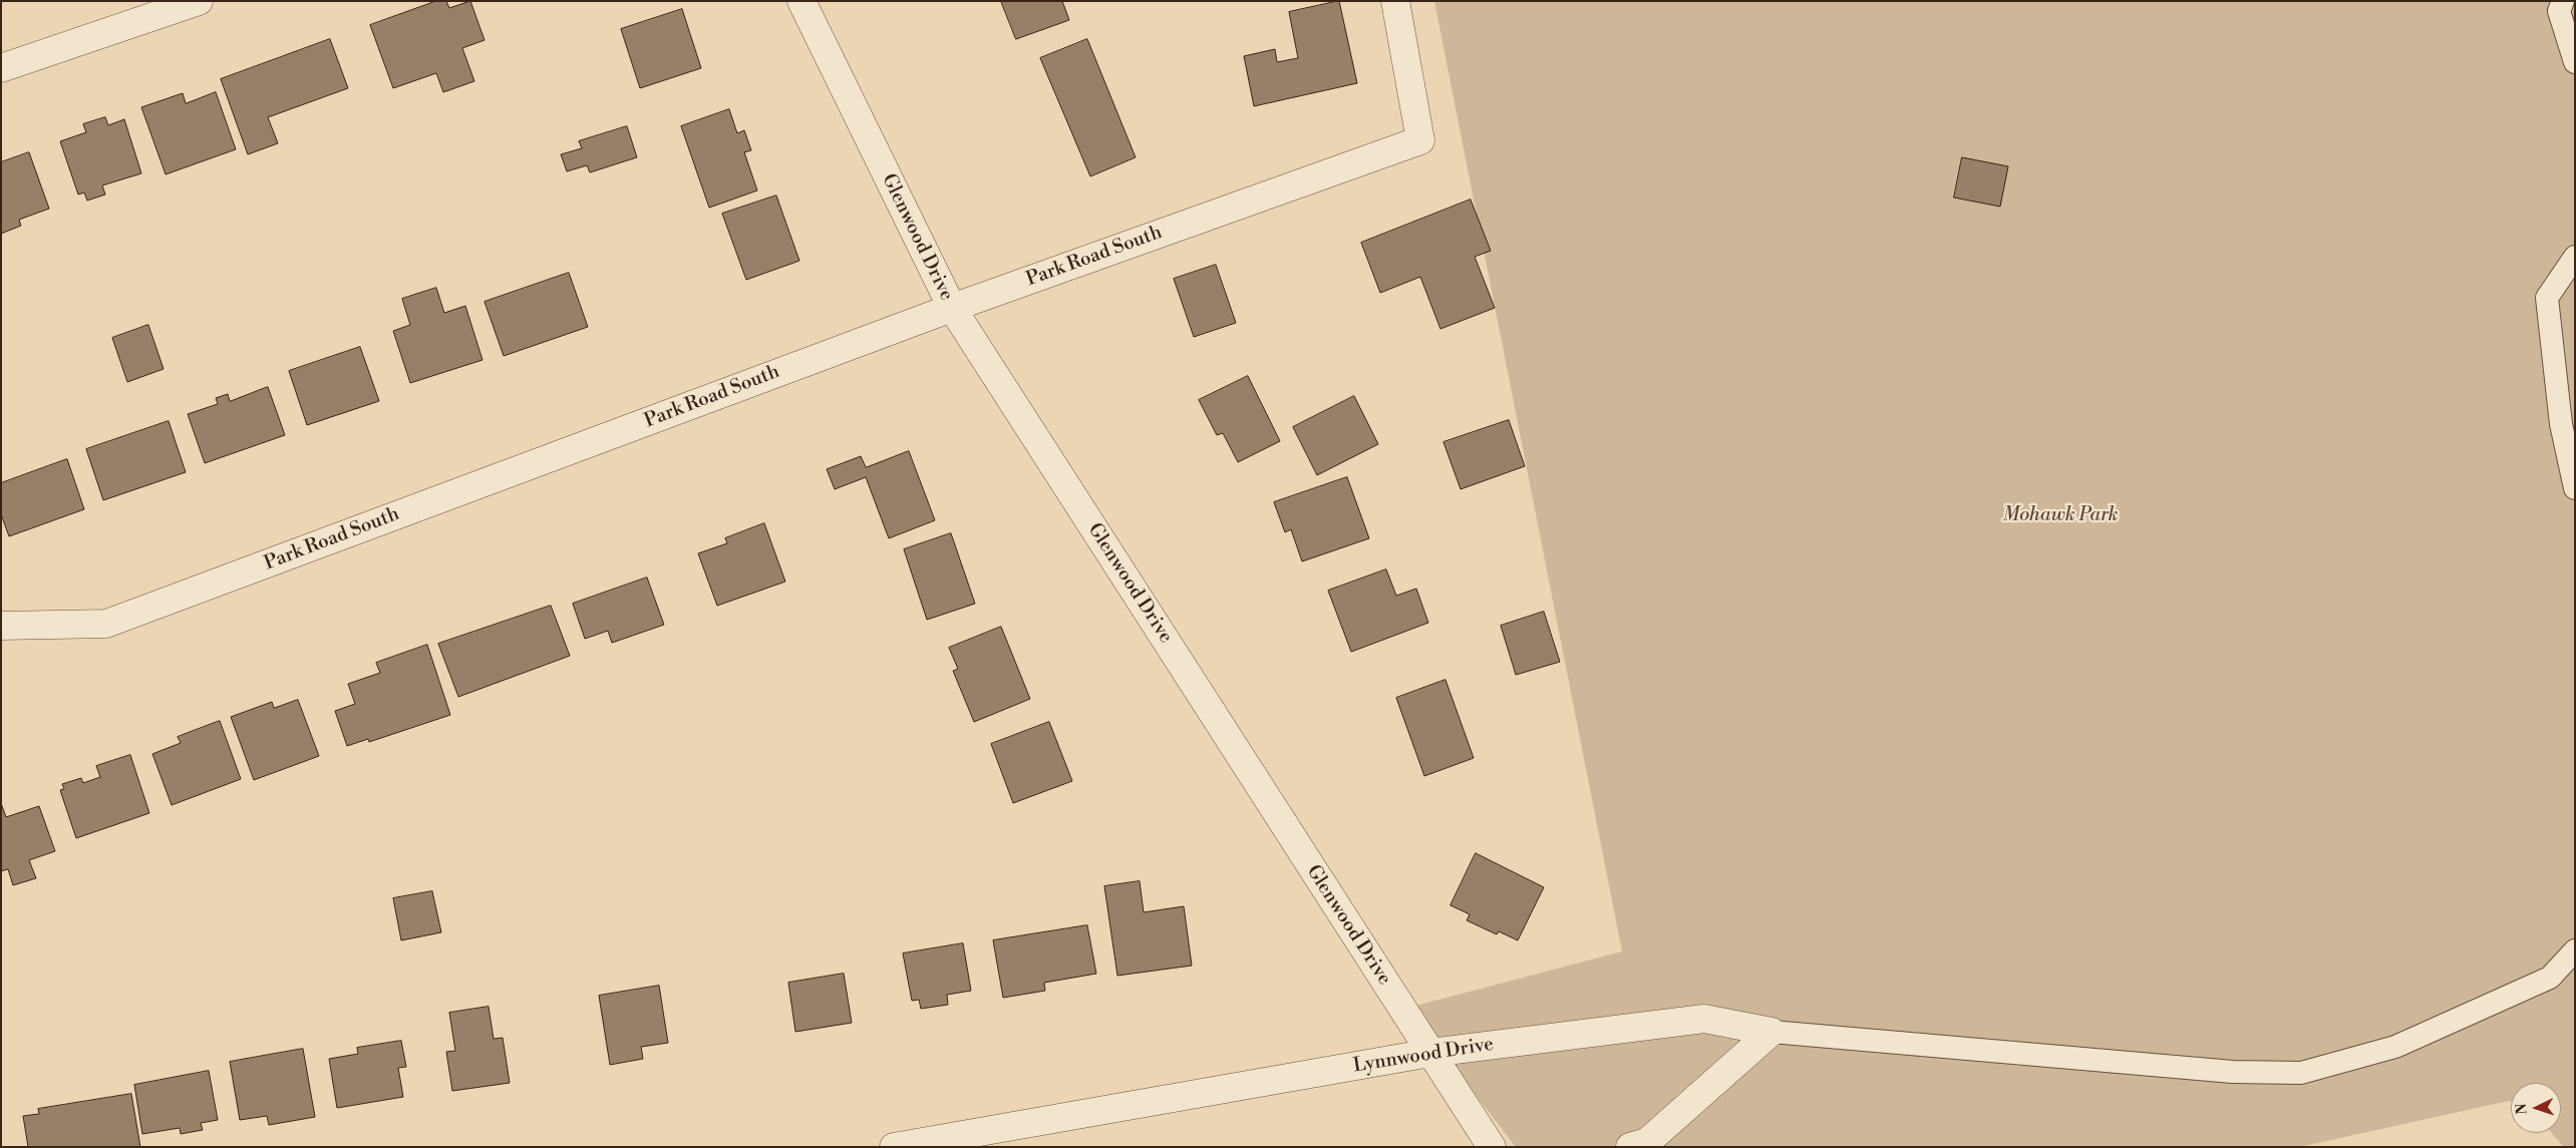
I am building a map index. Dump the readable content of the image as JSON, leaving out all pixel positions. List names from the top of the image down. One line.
{"streets":{"street":["Glenwood Drive","Park Road South","Lynnwood Drive"]},"crossings":[["Glenwood Drive","Park Road South"],["Glenwood Drive","Lynnwood Drive"]],"parks":["Mohawk Park"],"north":"left"}
